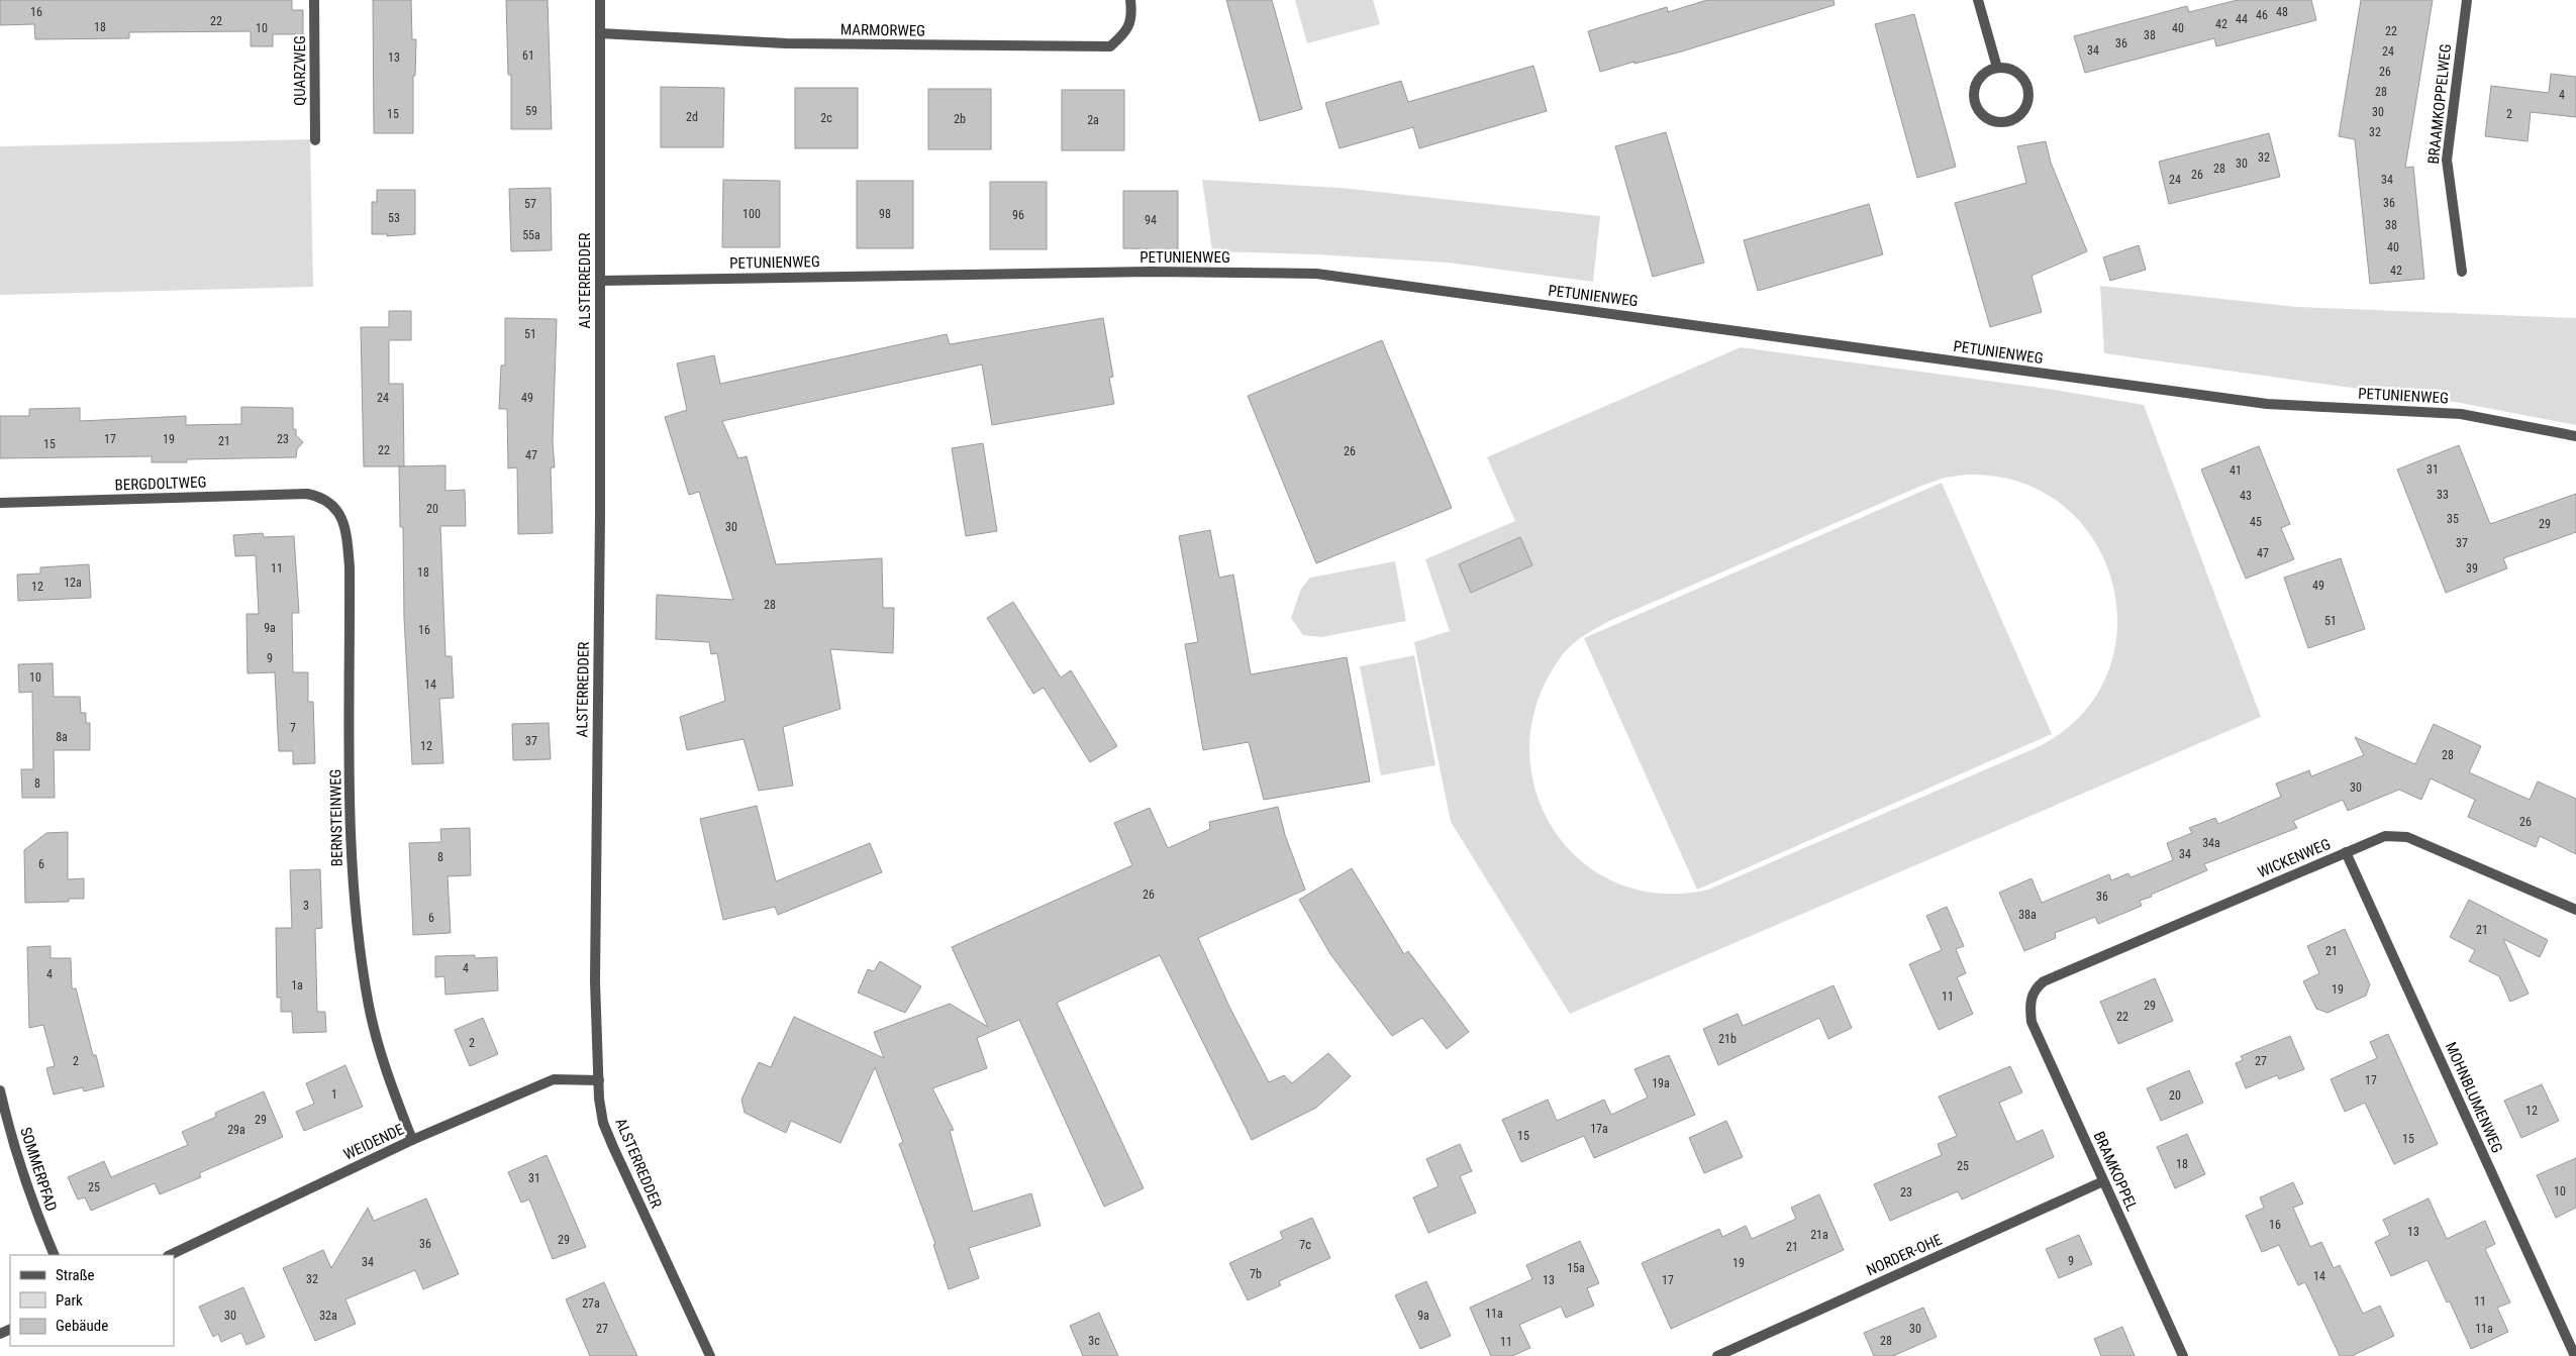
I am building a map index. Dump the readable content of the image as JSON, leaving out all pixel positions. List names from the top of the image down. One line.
{"streets":{"street":["MARMORWEG","QUARZWEG","BRAAMKOPPELWEG","PETUNIENWEG","ALSTERREDDER","BERGDOLTWEG","BERNSTEINWEG","WICKENWEG","MOHNBLUMENWEG","WEIDENDE","SOMMERPFAD","BRAMKOPPEL","NORDER-OHE"]},"crossings":[["MARMORWEG","ALSTERREDDER"],["PETUNIENWEG","ALSTERREDDER"],["ALSTERREDDER","WEIDENDE"],["BERGDOLTWEG","BERNSTEINWEG"],["BERNSTEINWEG","WEIDENDE"],["WICKENWEG","MOHNBLUMENWEG"],["WICKENWEG","BRAMKOPPEL"],["BRAMKOPPEL","NORDER-OHE"]],"house_numbers":["16","48","46","44","22","42","18","10","40","22","38","36","34","24","61","13","26","28","4","59","30","15","2","2d","2c","2b","2a","32","32","30","28","26","24","34","36","57","100","98","96","53","94","38","55a","40","42","51","24","49","17","19","23","21","15","22","26","47","31","41","33","43","20","35","45","29","30","37","47","11","39","18","12a","49","12","28","51","9a","16","9","10","14","7","8a","37","12","28","8","30","26","34a","34","8","6","26","36","3","38a","6","21","21","4","4","1a","19","11","29","22","21b","2","2","27","17","19a","1","20","12","29","17a","29a","15","15","18","25","31","25","10","23","16","13","21a","29","36","7c","21","9","34","19","15a","7b","14","32","13","17","11","27a","11a","30","32a","9a","27","30","11a","3c","28","11"],"legend":["Straße","Park","Gebäude"]}
